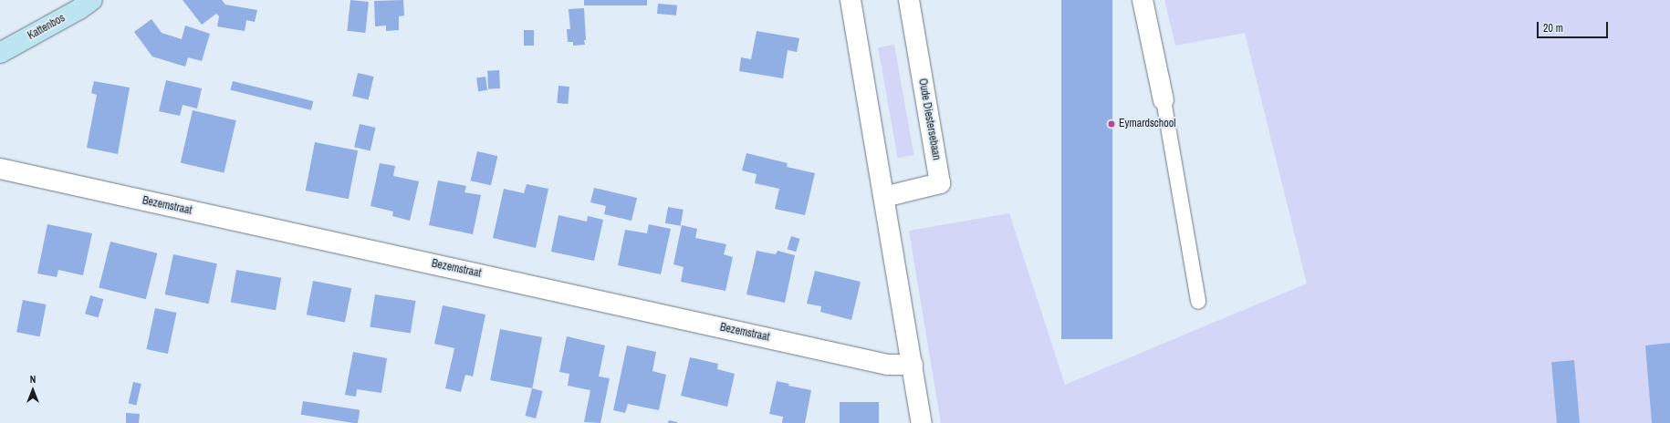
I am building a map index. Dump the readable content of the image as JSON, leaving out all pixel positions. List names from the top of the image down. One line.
{"streets":{"main road":["Kattenbos"],"street":["Oude Diestersebaan","Bezemstraat"]},"places":["Eymardschool"],"scale_bar":"20 m","north":"top"}
